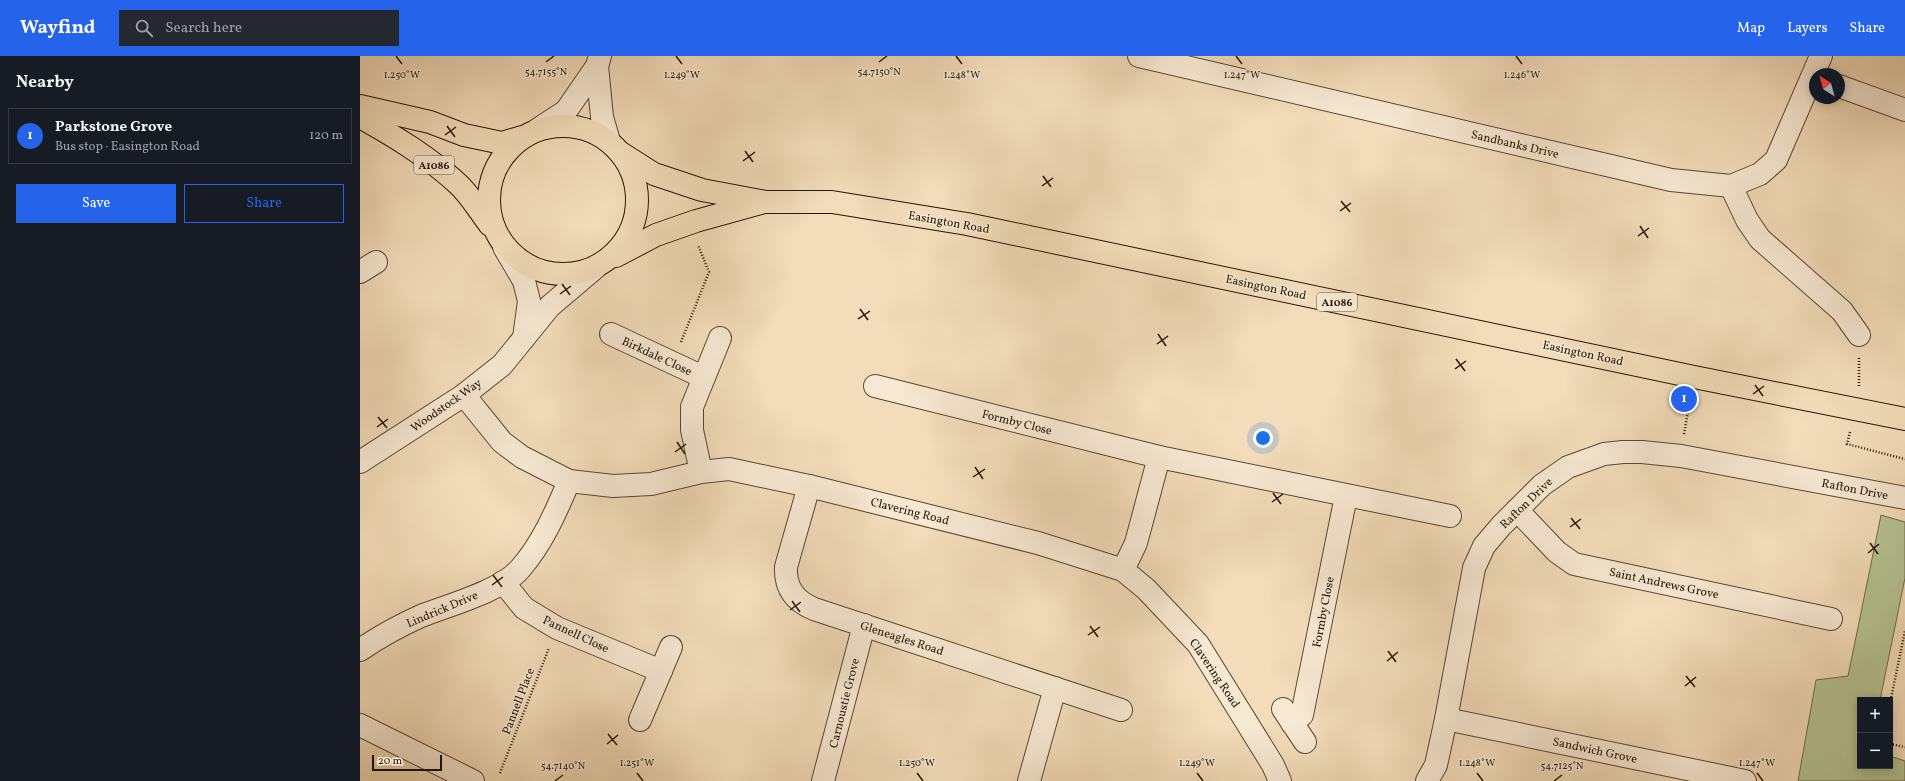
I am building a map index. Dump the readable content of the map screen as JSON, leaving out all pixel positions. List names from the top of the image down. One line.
{"streets":{"main road":["A1086","Easington Road"],"street":["Sandbanks Drive","Birkdale Close","Woodstock Way","Formby Close","Rafton Drive","Clavering Road","Saint Andrews Grove","Lindrick Drive","Pannell Close","Gleneagles Road","Carnoustie Grove","Sandwich Grove"],"path":["Pannell Place"]},"crossings":[["A1086","Easington Road"],["Easington Road","Woodstock Way"],["Birkdale Close","Clavering Road"],["Woodstock Way","Clavering Road"],["Rafton Drive","Saint Andrews Grove"],["Rafton Drive","Sandwich Grove"],["Clavering Road","Lindrick Drive"],["Clavering Road","Gleneagles Road"],["Lindrick Drive","Pannell Close"],["Gleneagles Road","Carnoustie Grove"]],"scale_bar":"20 m","north":"top left","page":{"header":"Wayfind","search":"Search here","nav":["Map","Layers","Share"],"heading":"Nearby","list":[{"mark":"1","name":"Parkstone Grove","note":"Bus stop · Easington Road","value":"120 m"}],"buttons":["Save","Share"],"pins":"1","map_buttons":["+","−"],"scale":"20 m"},"coordinates":["54.7155°N","54.7150°N","1.250°W","1.249°W","1.248°W","1.247°W","1.246°W","1.251°W","54.7140°N","54.7125°N"]}
